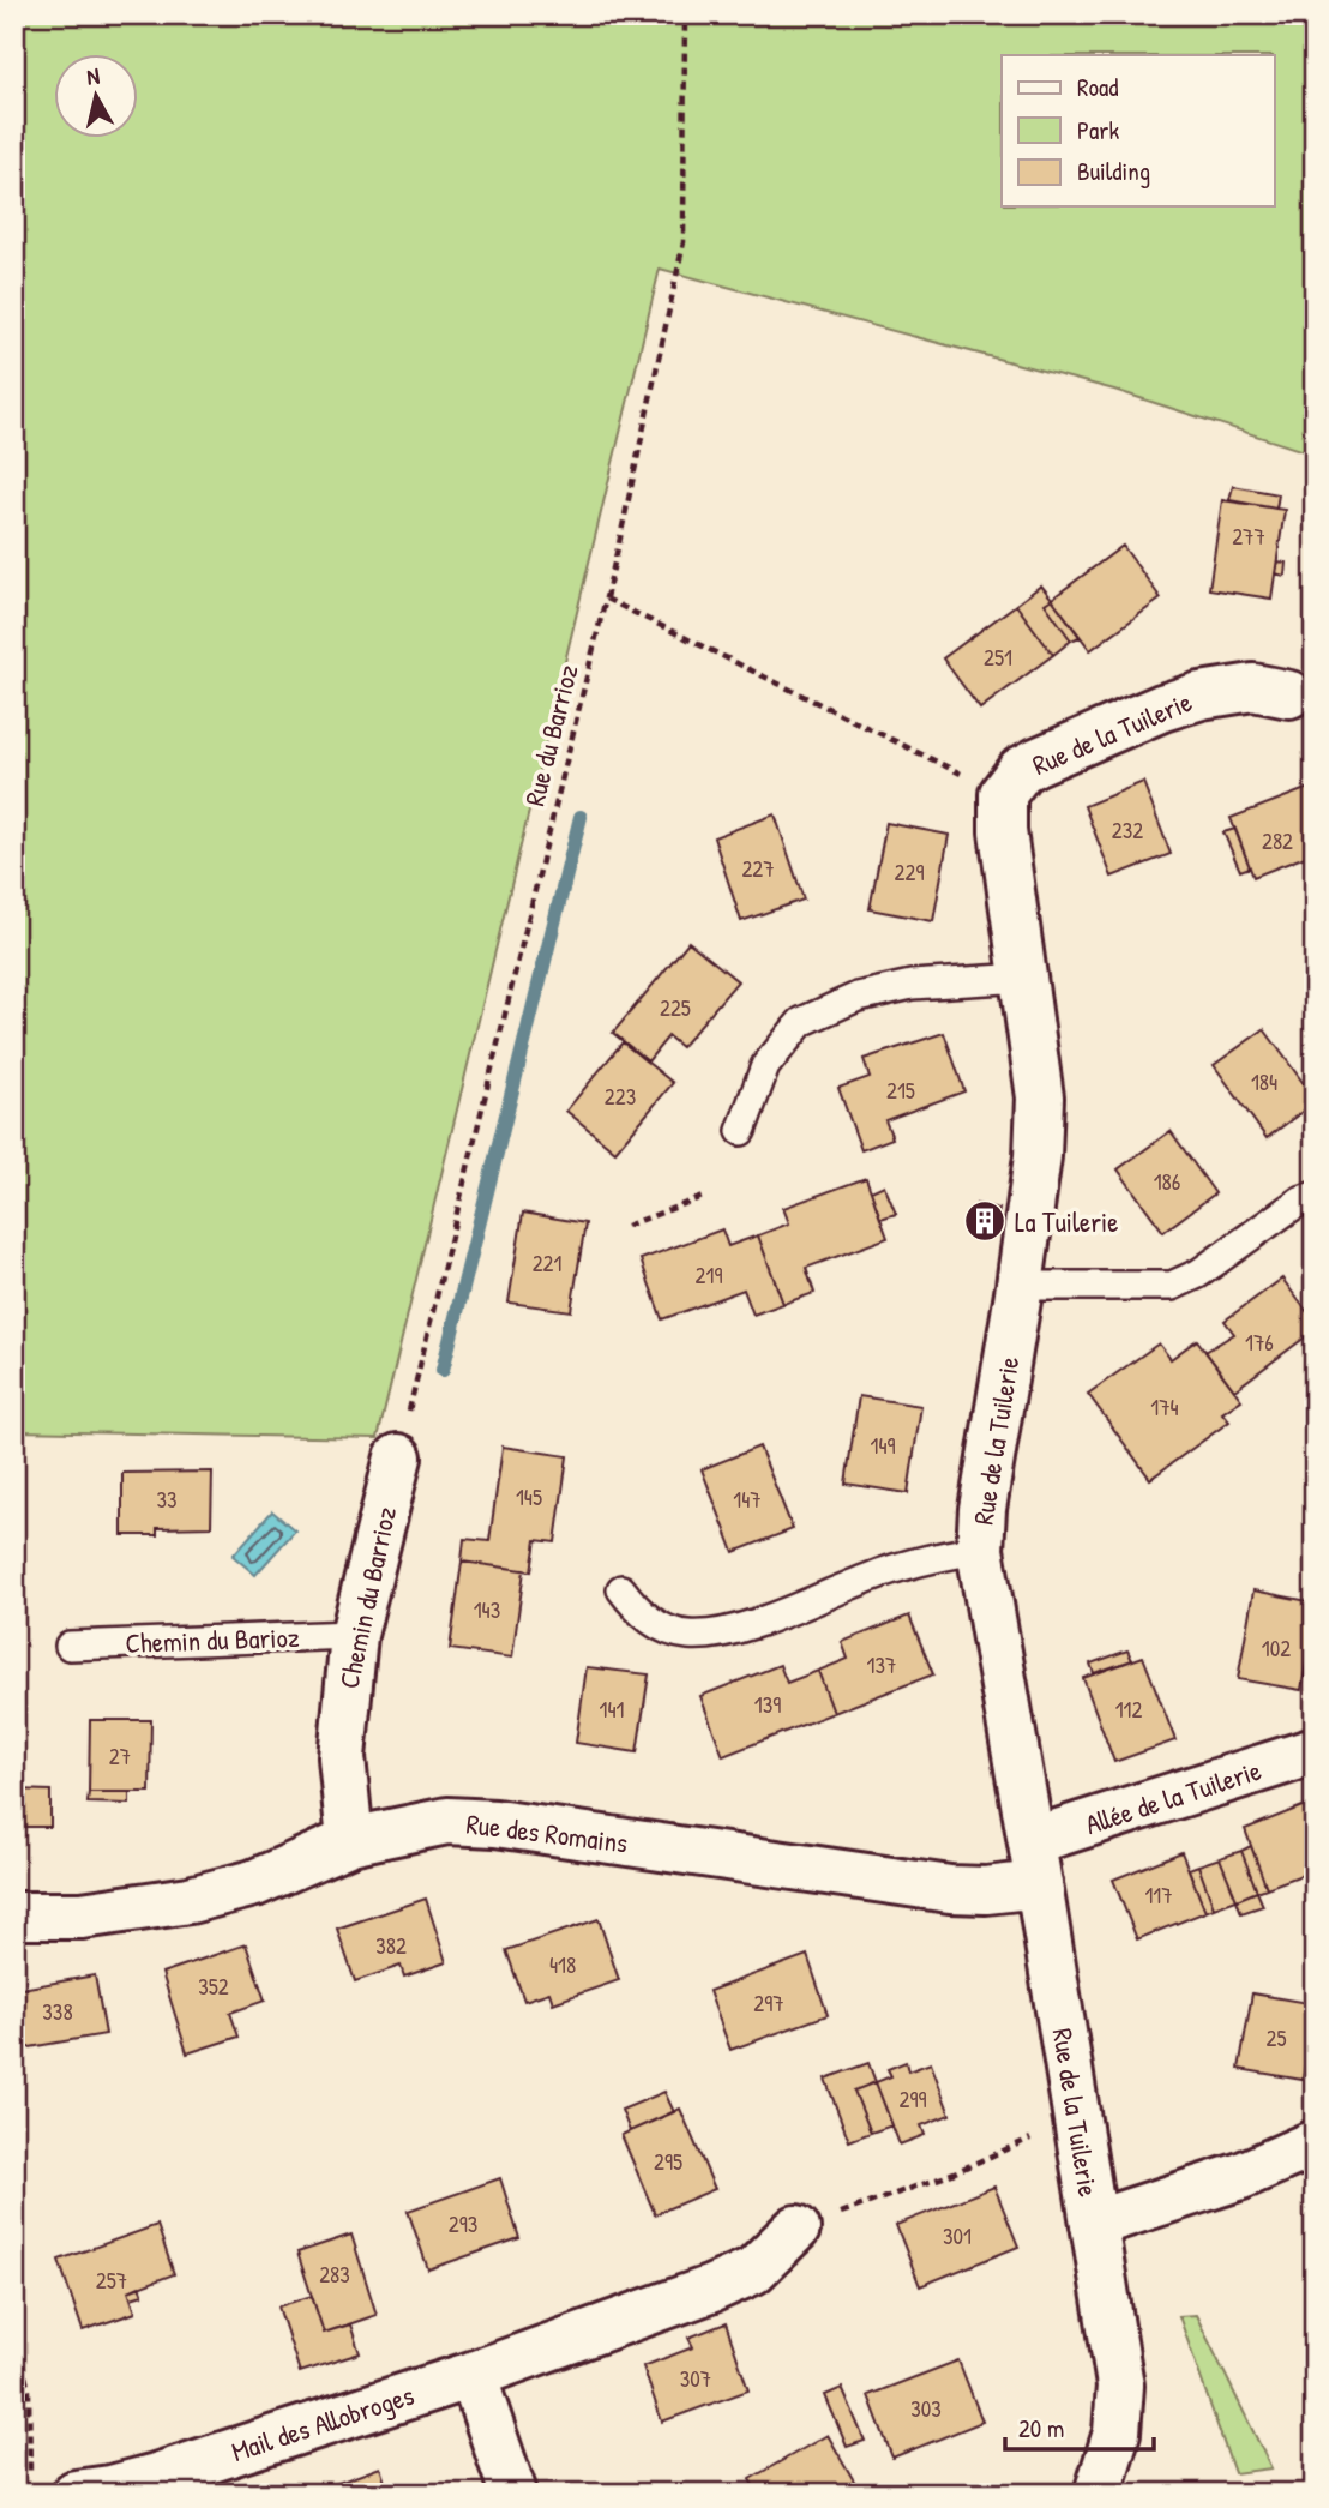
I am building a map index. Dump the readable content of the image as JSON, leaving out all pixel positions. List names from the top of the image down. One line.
{"streets":{"street":["Rue de la Tuilerie","Chemin du Barrioz","Allée de la Tuilerie","Rue des Romains","Mail des Allobroges"],"lane":["Chemin du Barioz"],"path":["Rue du Barrioz"]},"crossings":[["Rue de la Tuilerie","Allée de la Tuilerie"],["Rue de la Tuilerie","Rue des Romains"],["Rue du Barrioz","Chemin du Barrioz"],["Chemin du Barrioz","Chemin du Barioz"],["Chemin du Barrioz","Rue des Romains"],["Allée de la Tuilerie","Rue des Romains"]],"places":{"building":["La Tuilerie"]},"house_numbers":["277","251","232","282","227","229","225","184","215","223","186","221","219","176","174","149","145","33","147","143","102","137","139","141","112","27","117","382","418","352","297","338","25","299","295","293","301","283","257","307","303"],"legend":["Road","Park","Building"],"scale_bar":"20 m","north":"top"}
